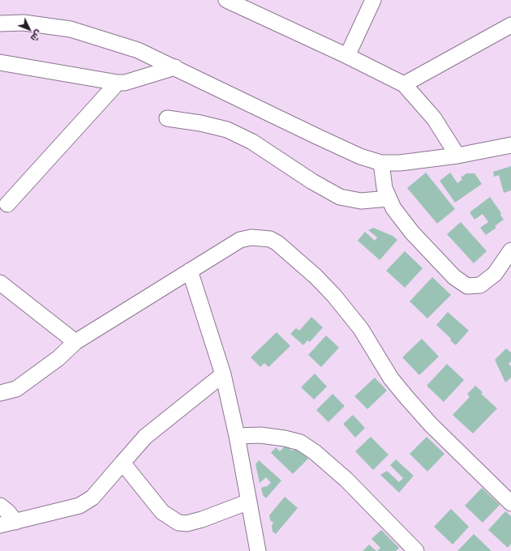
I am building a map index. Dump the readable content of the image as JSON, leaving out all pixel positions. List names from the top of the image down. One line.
{"north":"bottom right"}
